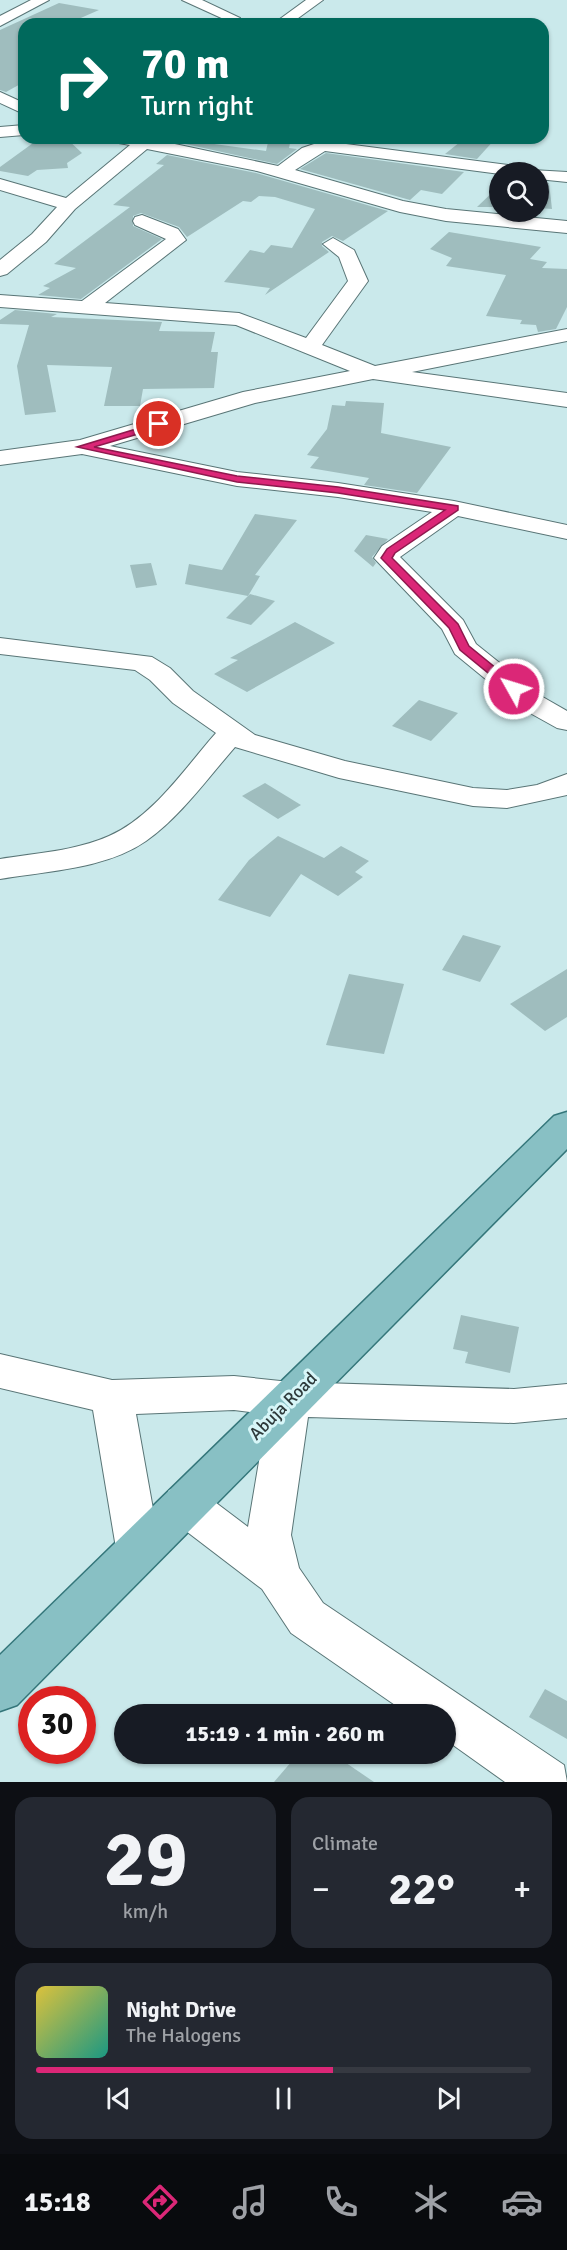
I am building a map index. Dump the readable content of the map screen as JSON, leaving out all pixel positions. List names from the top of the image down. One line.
{"streets":{"main road":["Abuja Road"]},"page":{"turn":["70 m","Turn right"],"limit":"30","trip":"15:19 · 1 min · 260 m","tile":[["29","km/h"],"Climate"],"heat":["−","22°","+"],"song":["Night Drive","The Halogens"],"tabs":"15:18"}}
